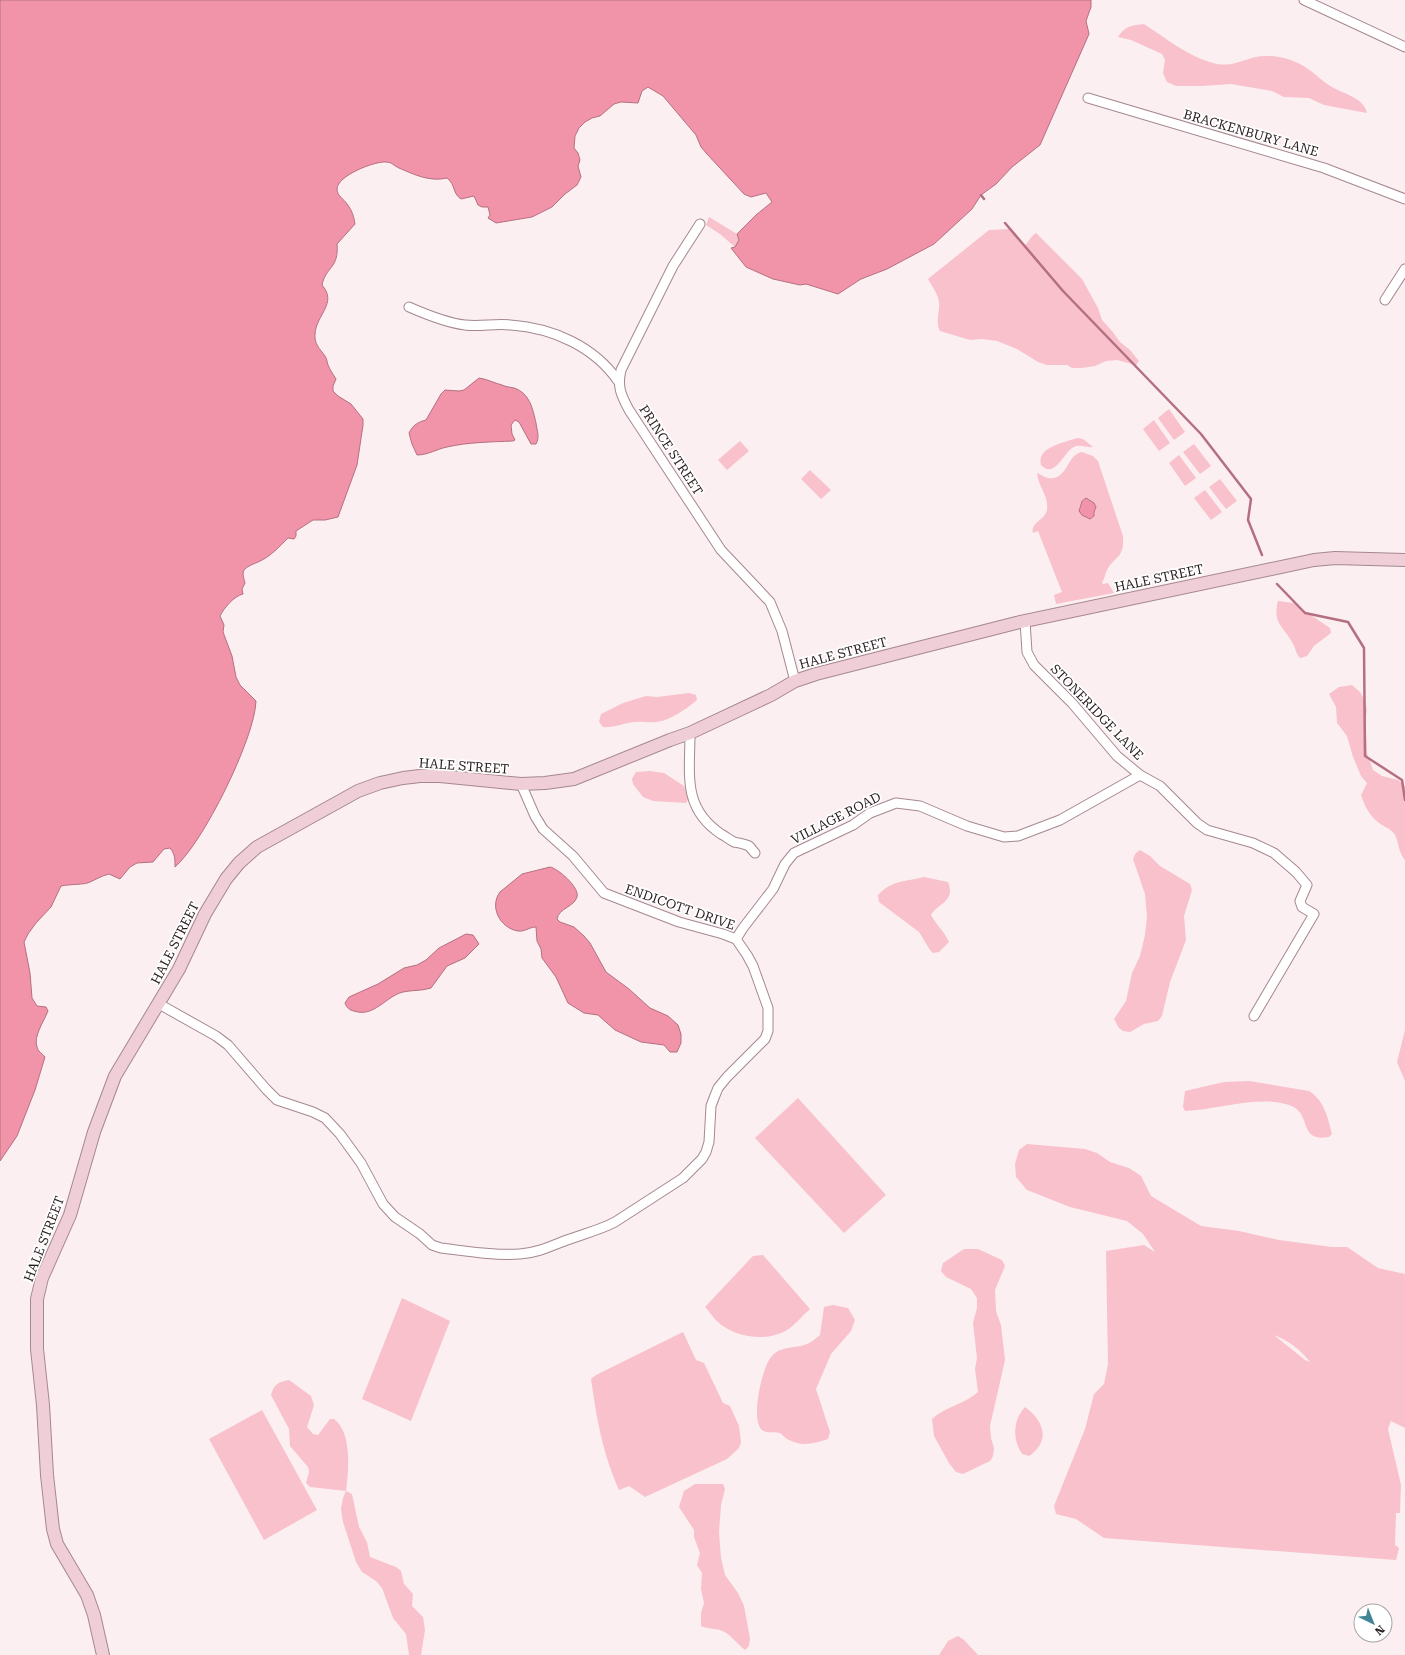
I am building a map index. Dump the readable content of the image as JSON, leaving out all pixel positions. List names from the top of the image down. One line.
{"streets":{"main road":["HALE STREET"],"street":["BRACKENBURY LANE","PRINCE STREET","STONERIDGE LANE","VILLAGE ROAD","ENDICOTT DRIVE"]},"crossings":[["PRINCE STREET","HALE STREET"],["HALE STREET","STONERIDGE LANE"],["HALE STREET","ENDICOTT DRIVE"],["STONERIDGE LANE","VILLAGE ROAD"],["VILLAGE ROAD","ENDICOTT DRIVE"]],"north":"bottom right"}
